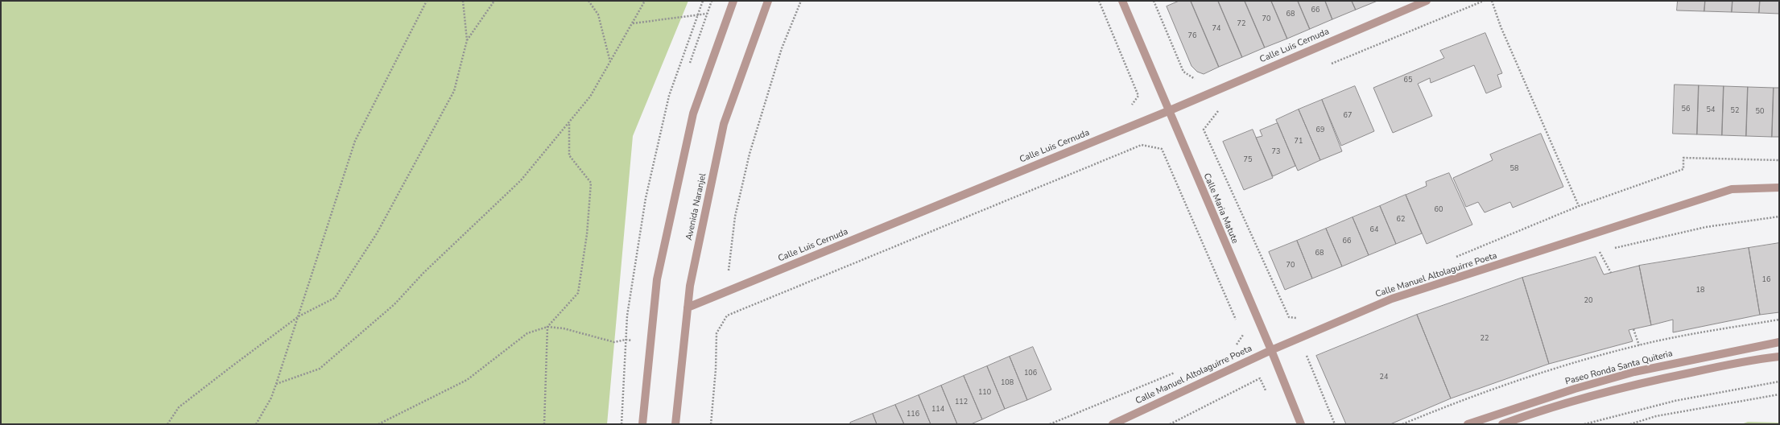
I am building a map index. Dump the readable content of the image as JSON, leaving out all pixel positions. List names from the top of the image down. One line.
{"streets":{"street":["Calle Luis Cernuda","Avenida Naranjel","Calle Maria Matute","Calle Manuel Altolaguirre Poeta","Paseo Ronda Santa Quiteria"]},"crossings":[["Calle Luis Cernuda","Avenida Naranjel"],["Calle Luis Cernuda","Calle Maria Matute"],["Calle Maria Matute","Calle Manuel Altolaguirre Poeta"]],"house_numbers":["66","68","70","72","74","76","65","56","54","52","50","67","69","71","73","75","58","60","62","64","66","68","70","16","18","20","22","106","24","108","110","112","114","116"]}
